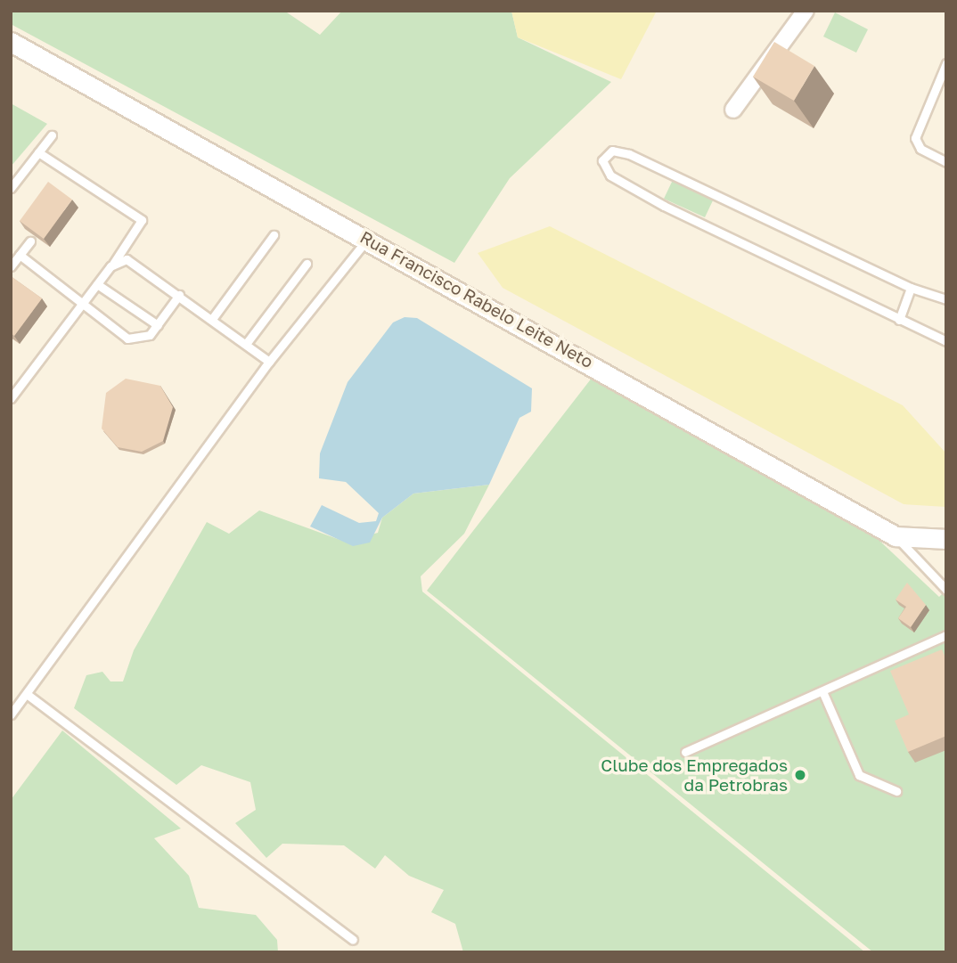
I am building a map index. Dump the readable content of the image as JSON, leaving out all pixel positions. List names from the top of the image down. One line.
{"streets":{"street":["Rua Francisco Rabelo Leite Neto"]},"places":["Clube dos Empregados da Petrobras"]}
